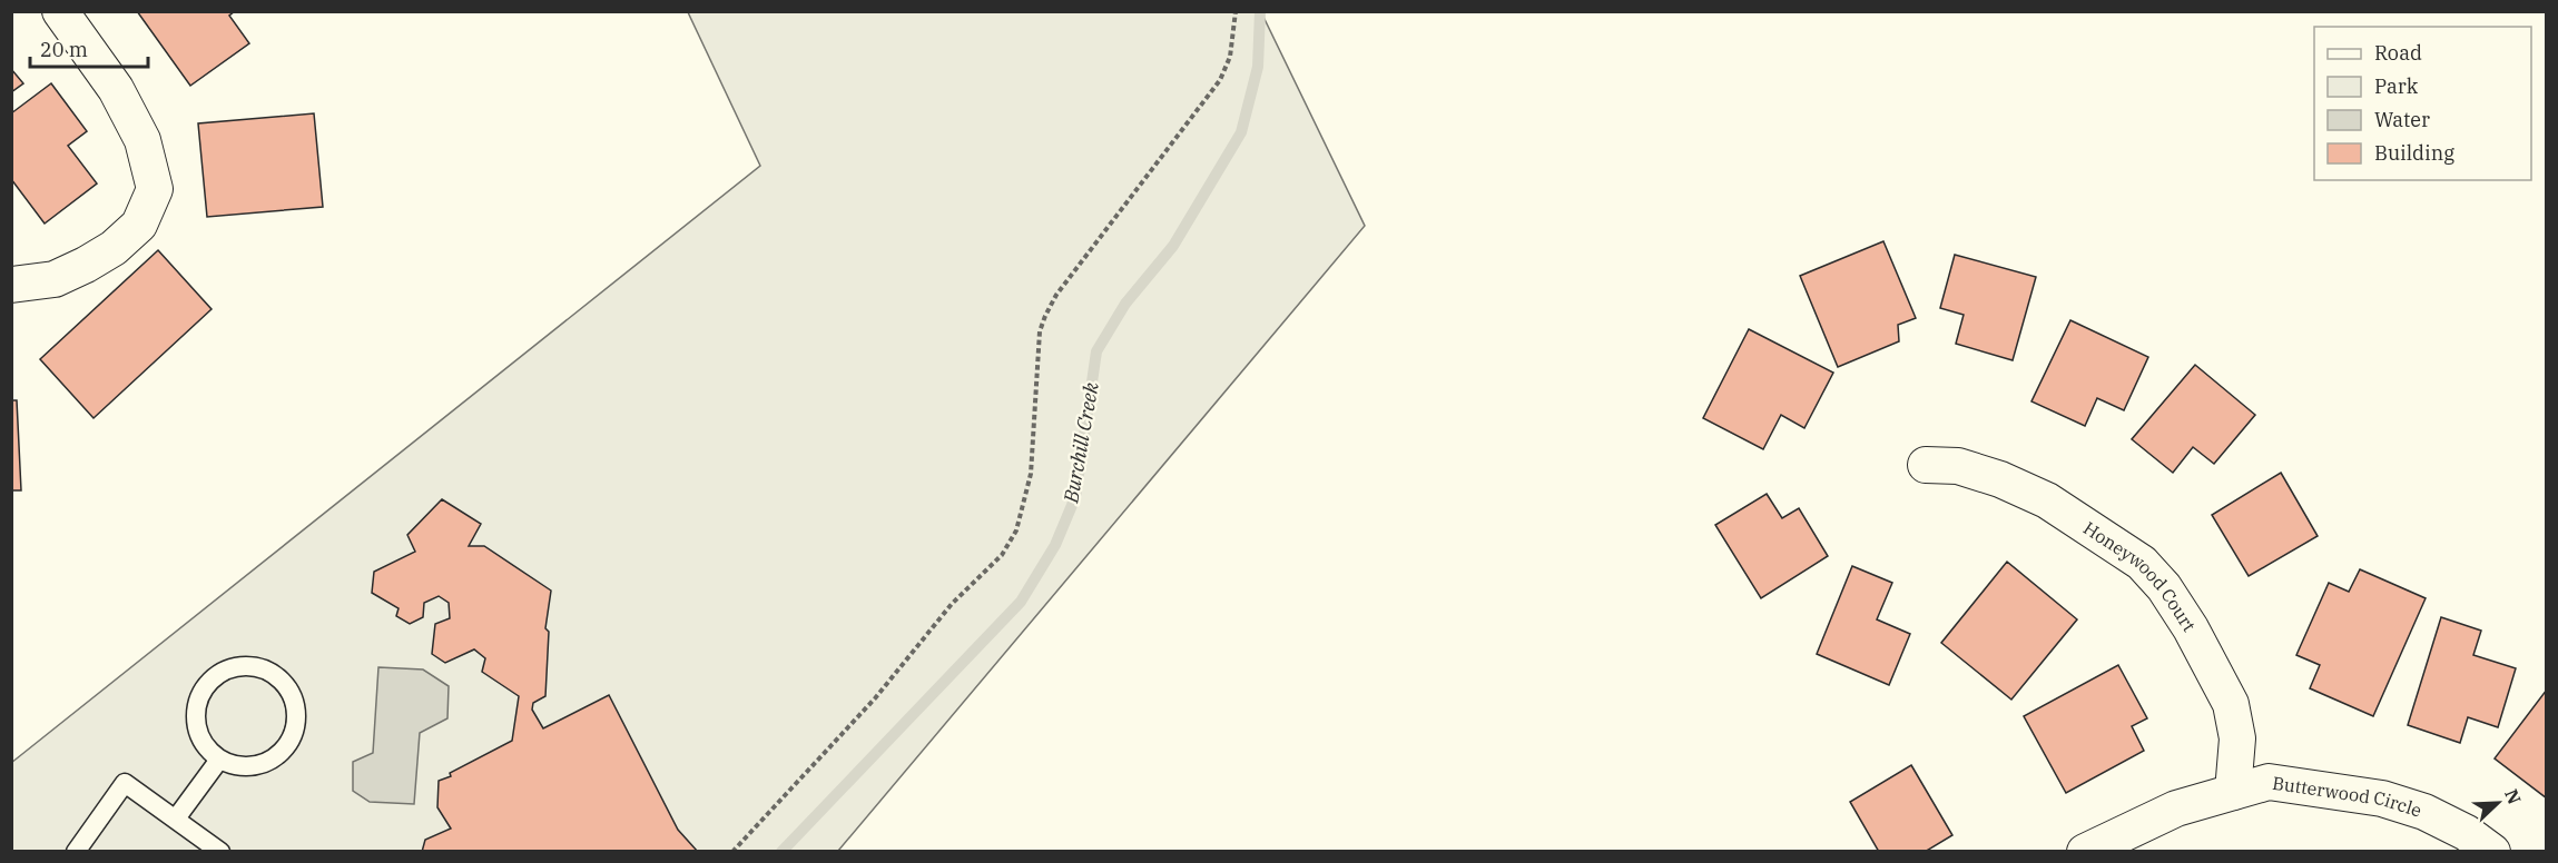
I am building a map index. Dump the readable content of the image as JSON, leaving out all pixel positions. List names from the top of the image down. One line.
{"streets":{"street":["Honeywood Court","Butterwood Circle"]},"crossings":[["Honeywood Court","Butterwood Circle"]],"water":["Burchill Creek"],"legend":["Road","Park","Water","Building"],"scale_bar":"20 m","north":"top right"}
